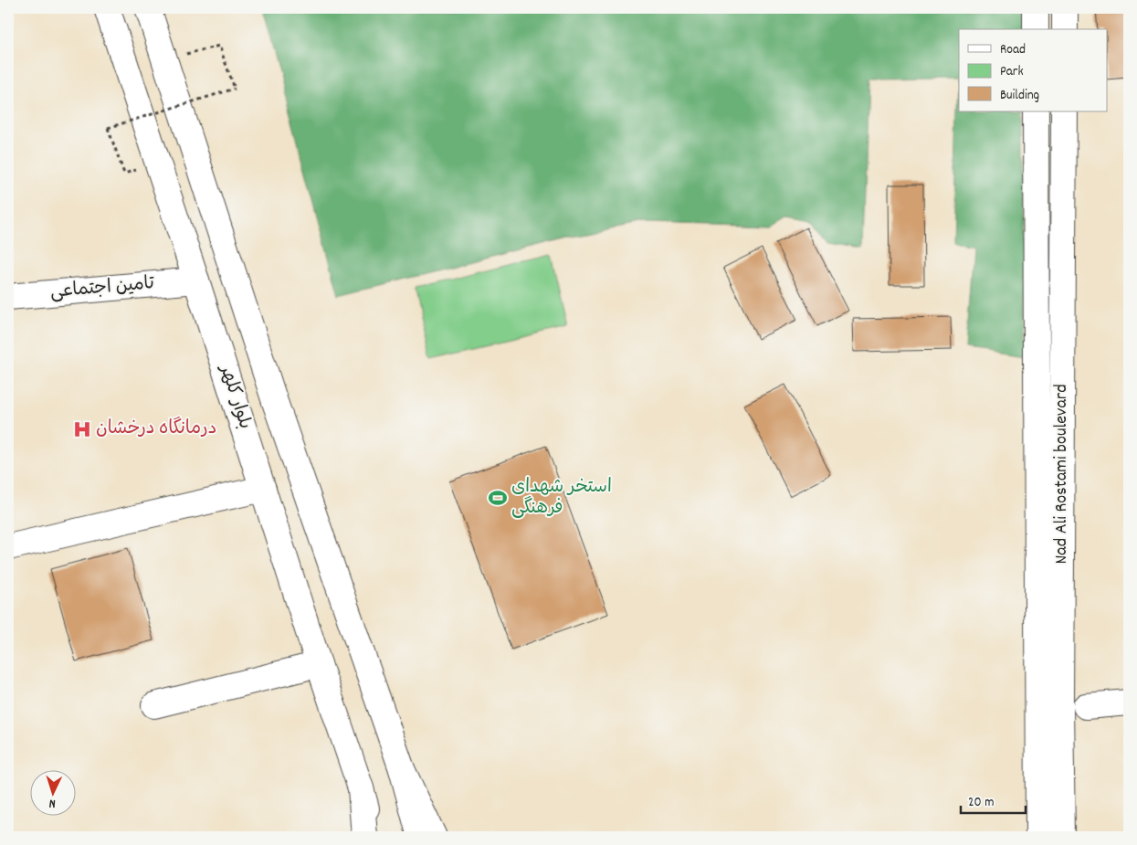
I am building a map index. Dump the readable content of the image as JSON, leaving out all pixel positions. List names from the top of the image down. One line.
{"streets":{"main road":["تامین اجتماعی","بلوار کلهر","Nad Ali Rostami boulevard"]},"crossings":[["تامین اجتماعی","بلوار کلهر"]],"places":{"hospital":["درمانگاه درخشان"],"sports":["استخر شهدای فرهنگی"]},"legend":["Road","Park","Building"],"scale_bar":"20 m","north":"bottom"}
